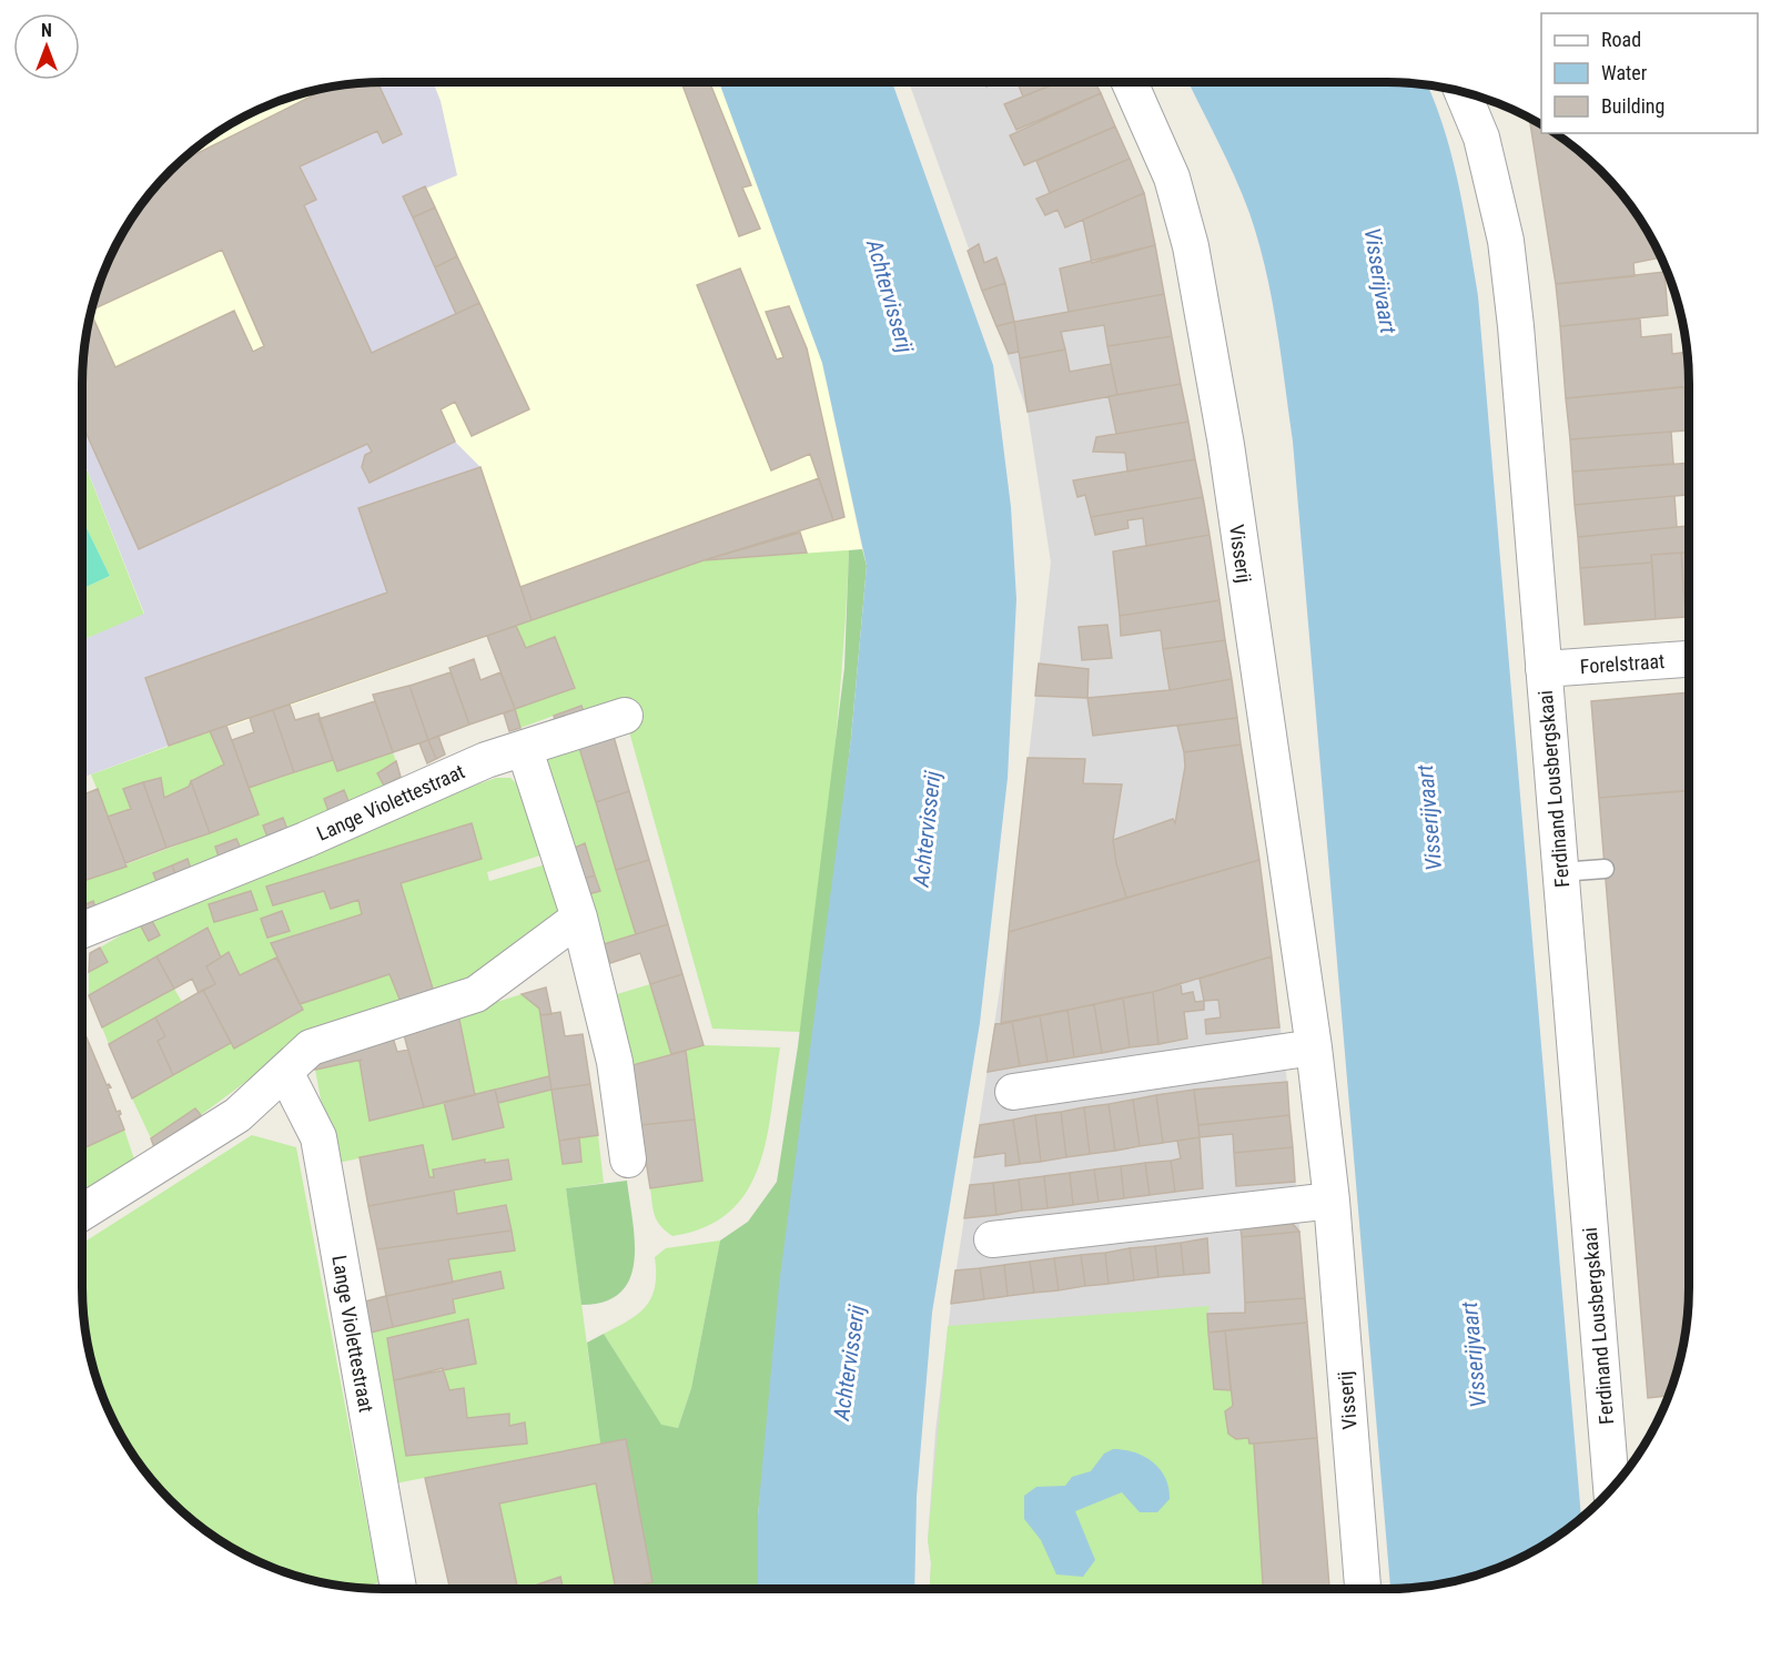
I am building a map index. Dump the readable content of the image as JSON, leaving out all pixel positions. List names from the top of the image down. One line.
{"streets":{"street":["Visserij","Forelstraat","Ferdinand Lousbergskaai","Lange Violettestraat"]},"crossings":[["Forelstraat","Ferdinand Lousbergskaai"]],"water":["Visserijvaart","Achtervisserij"],"legend":["Road","Water","Building"],"north":"top"}
